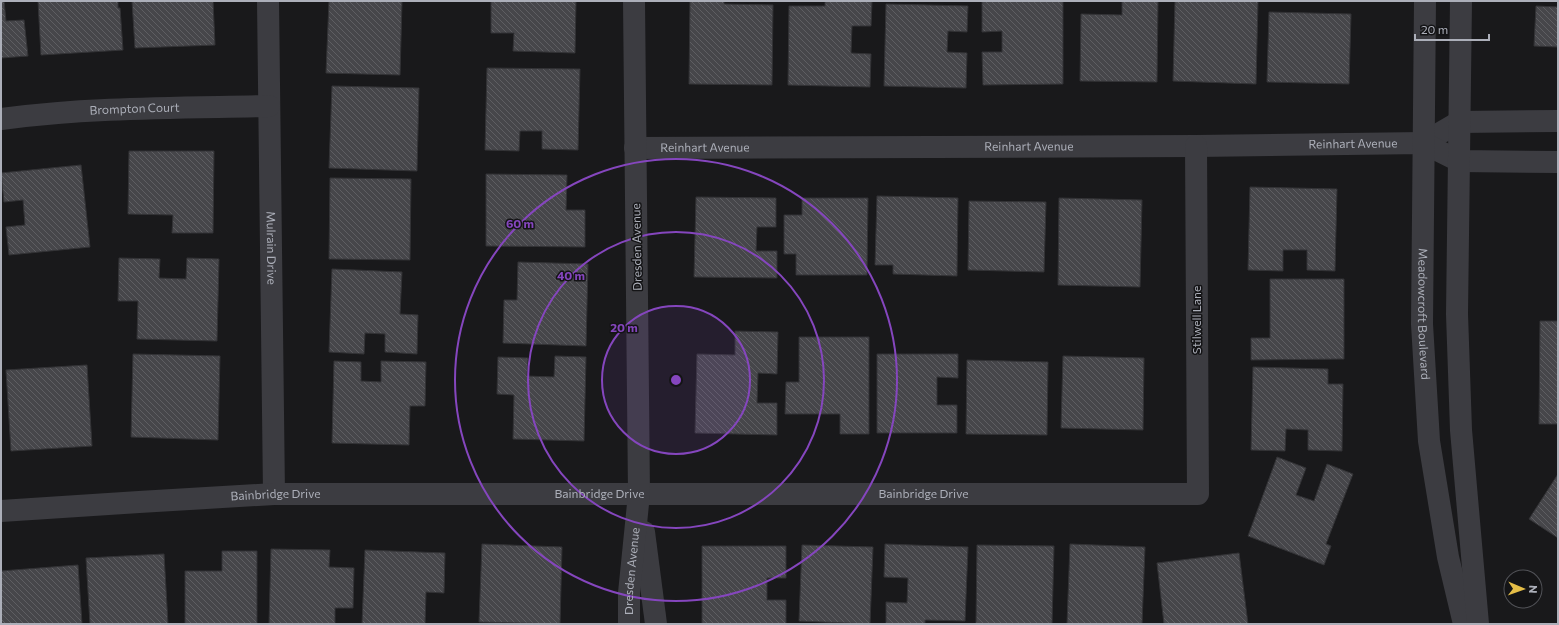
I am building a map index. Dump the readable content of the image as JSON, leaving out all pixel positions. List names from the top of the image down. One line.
{"streets":{"street":["Brompton Court","Reinhart Avenue","Dresden Avenue","Mulrain Drive","Meadowcroft Boulevard","Stilwell Lane","Bainbridge Drive"]},"crossings":[["Brompton Court","Mulrain Drive"],["Reinhart Avenue","Dresden Avenue"],["Reinhart Avenue","Meadowcroft Boulevard"],["Reinhart Avenue","Stilwell Lane"],["Dresden Avenue","Bainbridge Drive"],["Mulrain Drive","Bainbridge Drive"],["Stilwell Lane","Bainbridge Drive"]],"scale_bar":"20 m","north":"right","rings":["60 m","40 m","20 m"]}
